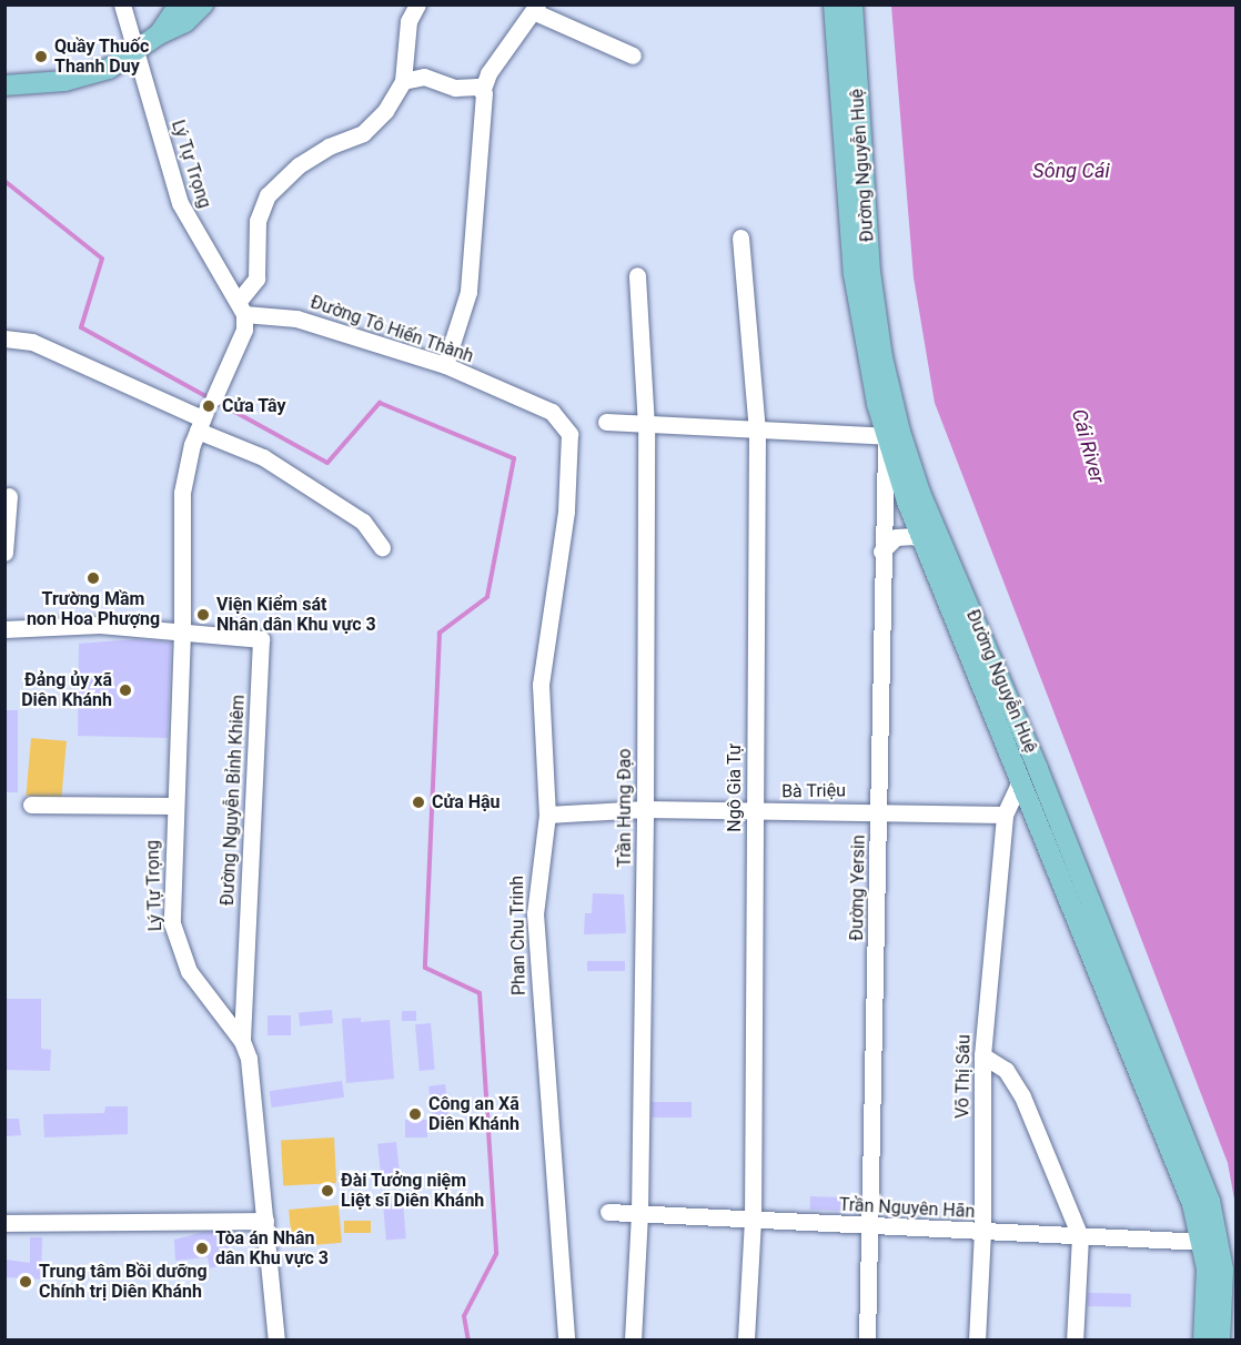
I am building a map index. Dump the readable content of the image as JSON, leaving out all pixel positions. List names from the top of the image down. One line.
{"streets":{"main road":["Đường Nguyễn Huệ"],"street":["Lý Tự Trọng","Đường Tô Hiến Thành","Ngô Gia Tự","Bà Triệu","Đường Nguyễn Bỉnh Khiêm","Trần Hưng Đạo","Đường Yersin","Phan Chu Trinh","Võ Thị Sáu","Trần Nguyên Hãn"]},"crossings":[["Lý Tự Trọng","Đường Tô Hiến Thành"],["Lý Tự Trọng","Đường Nguyễn Bỉnh Khiêm"],["Đường Nguyễn Huệ","Đường Yersin"],["Đường Nguyễn Huệ","Võ Thị Sáu"],["Đường Nguyễn Huệ","Trần Nguyên Hãn"],["Đường Tô Hiến Thành","Phan Chu Trinh"],["Ngô Gia Tự","Bà Triệu"],["Ngô Gia Tự","Trần Nguyên Hãn"],["Bà Triệu","Trần Hưng Đạo"],["Bà Triệu","Đường Yersin"],["Bà Triệu","Phan Chu Trinh"],["Bà Triệu","Võ Thị Sáu"],["Trần Hưng Đạo","Trần Nguyên Hãn"],["Đường Yersin","Trần Nguyên Hãn"],["Võ Thị Sáu","Trần Nguyên Hãn"]],"water":["Sông Cái","Cái River"],"places":["Quầy Thuốc Thanh Duy","Cửa Tây","Trường Mầm non Hoa Phượng","Viện Kiểm sát Nhân dân Khu vực 3","Đảng ủy xã Diên Khánh","Cửa Hậu","Công an Xã Diên Khánh","Đài Tưởng niệm Liệt sĩ Diên Khánh","Tòa án Nhân dân Khu vực 3","Trung tâm Bồi dưỡng Chính trị Diên Khánh"]}
